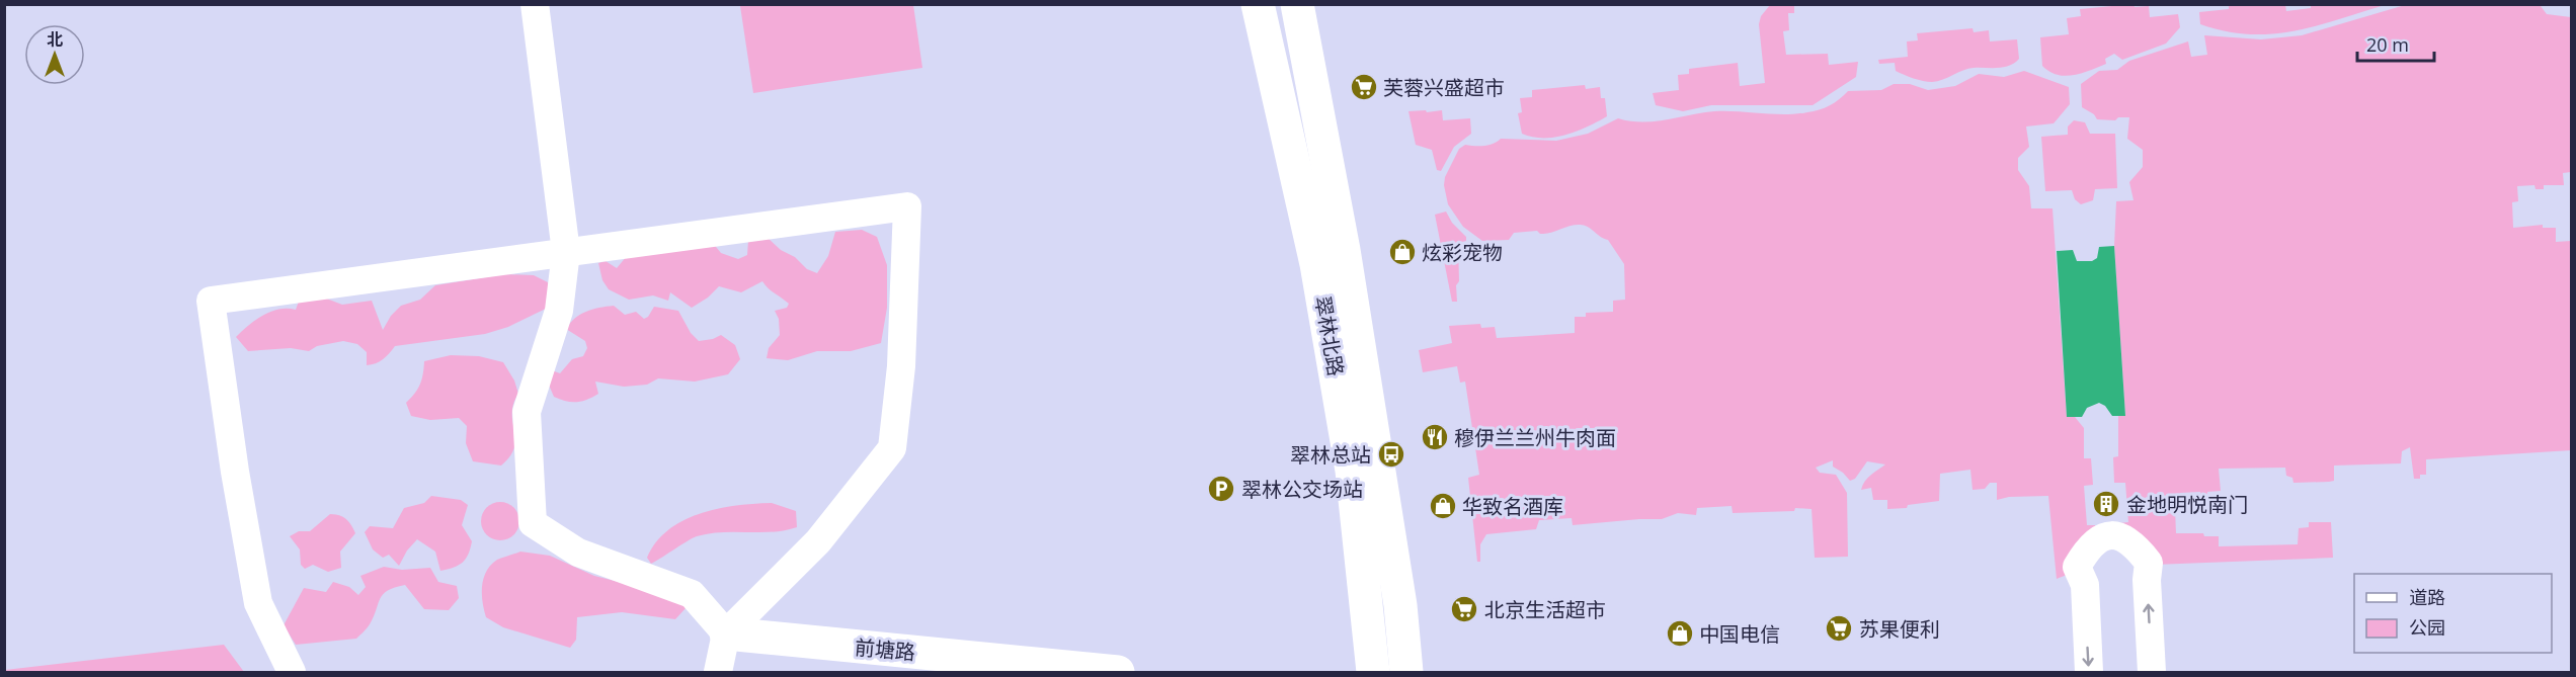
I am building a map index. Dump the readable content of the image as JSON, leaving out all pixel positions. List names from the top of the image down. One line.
{"streets":{"main road":["翠林北路","前塘路"]},"places":{"supermarket":["芙蓉兴盛超市","北京生活超市","苏果便利"],"shop":["炫彩宠物","华致名酒库","中国电信"],"restaurant":["穆伊兰兰州牛肉面"],"bus stop":["翠林总站"],"parking":["翠林公交场站"],"building":["金地明悦南门"]},"legend":["道路","公园"],"scale_bar":"20 m","north":"top"}
